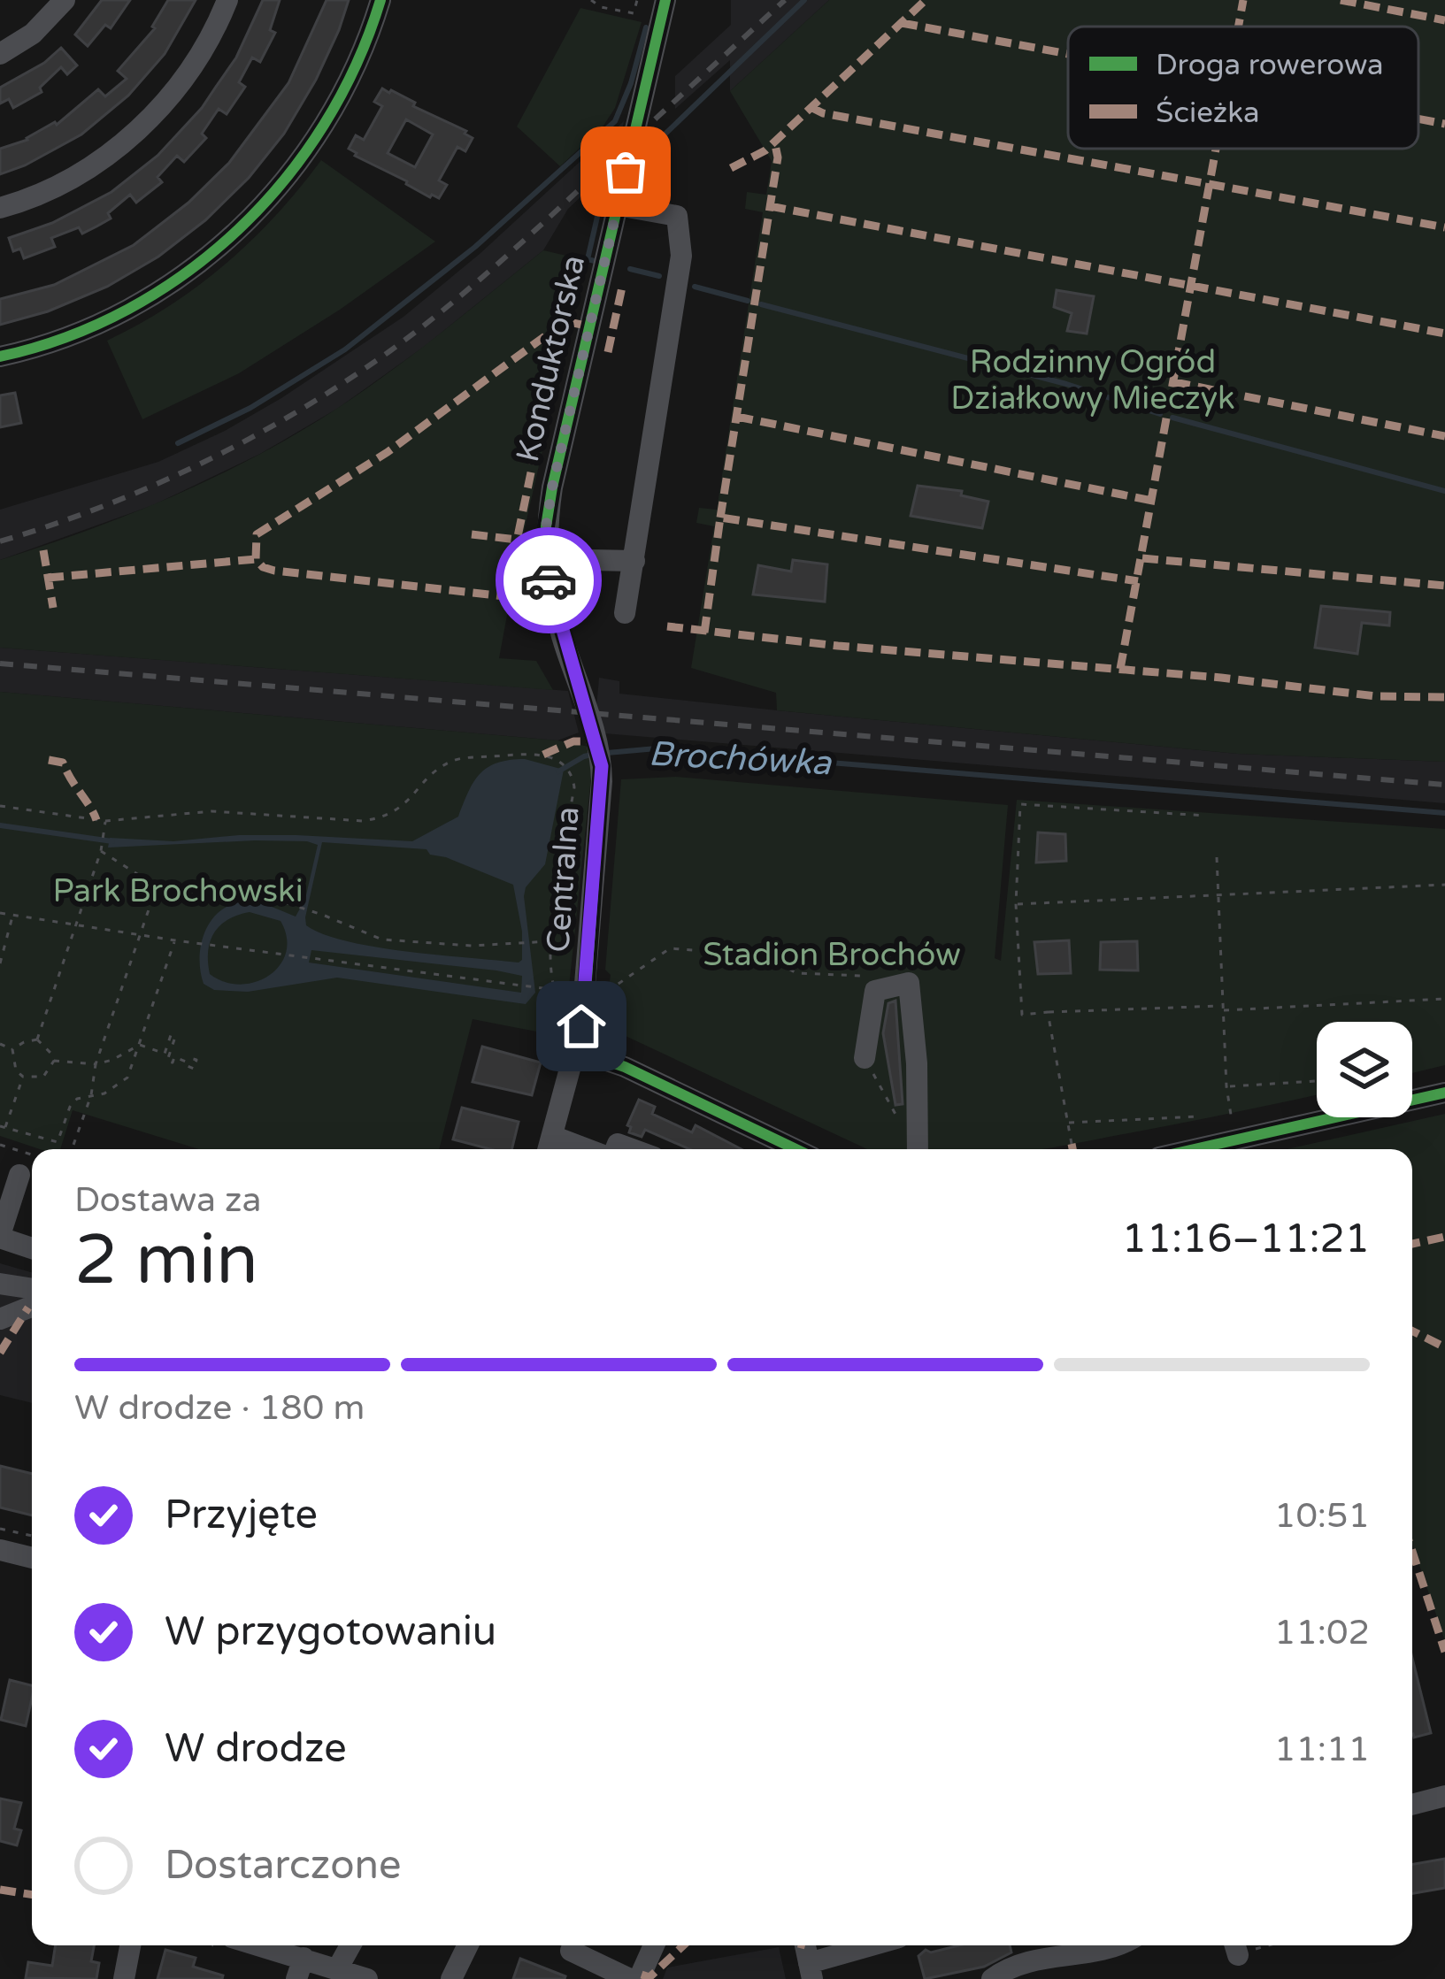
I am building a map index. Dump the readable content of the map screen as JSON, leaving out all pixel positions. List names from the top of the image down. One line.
{"streets":{"street":["Konduktorska","Centralna"]},"crossings":[["Konduktorska","Centralna"]],"water":["Brochówka"],"parks":["Rodzinny Ogród Działkowy Mieczyk","Park Brochowski","Stadion Brochów"],"legend":["Droga rowerowa","Ścieżka"],"page":{"heading":["2 min","Dostawa za","11:16–11:21"],"bar":"W drodze · 180 m","list":[["Przyjęte","10:51"],["W przygotowaniu","11:02"],["W drodze","11:11"],"Dostarczone"]}}
